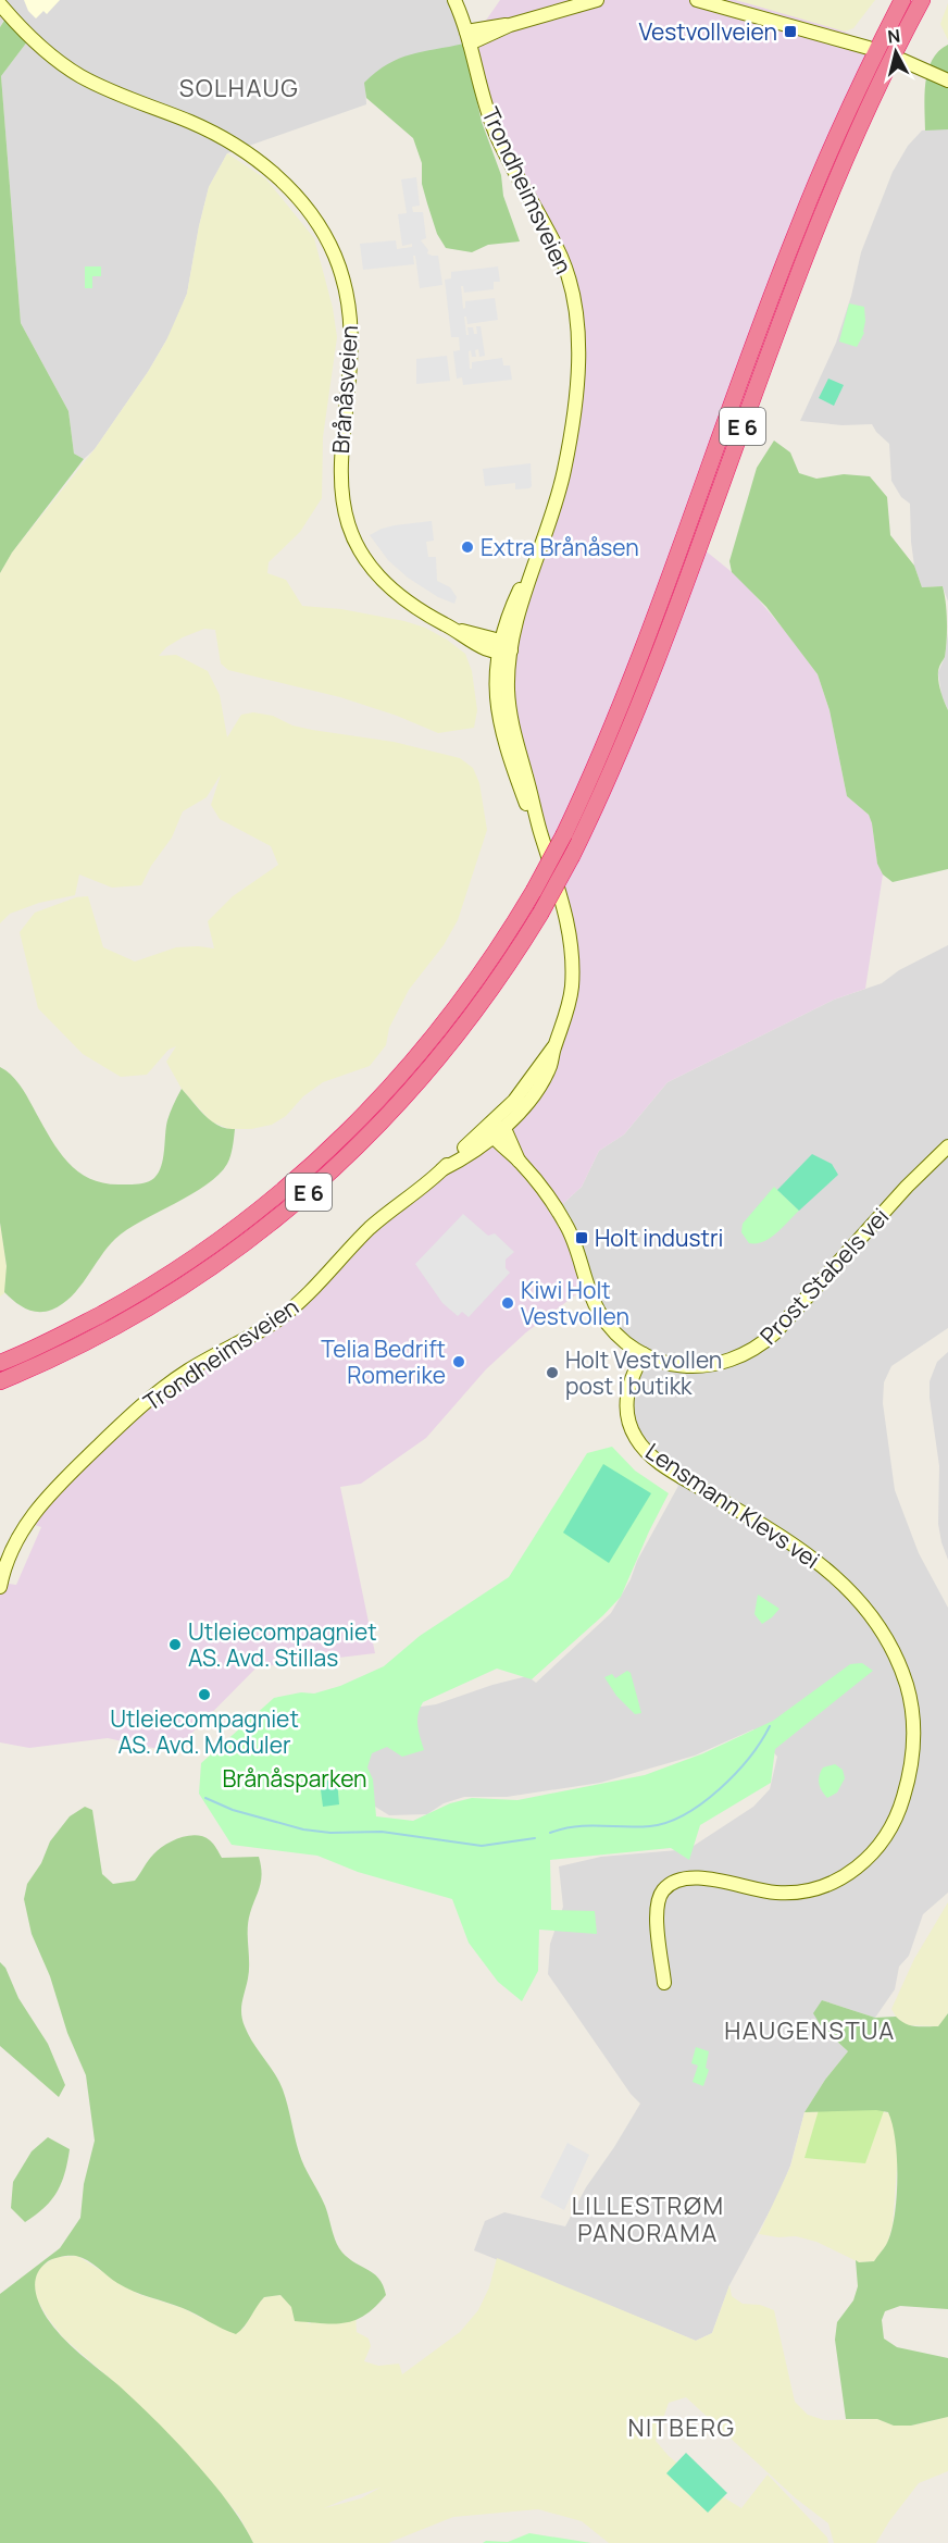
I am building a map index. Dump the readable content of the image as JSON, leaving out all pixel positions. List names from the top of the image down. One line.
{"streets":{"highway":["E 6"],"street":["Trondheimsveien","Brånåsveien","Prost Stabels vei","Lensmann Klevs vei"]},"crossings":[["Trondheimsveien","Brånåsveien"],["Trondheimsveien","Prost Stabels vei"],["Prost Stabels vei","Lensmann Klevs vei"]],"districts":["SOLHAUG","HAUGENSTUA","LILLESTRØM PANORAMA","NITBERG"],"parks":["Brånåsparken"],"places":{"transit":["Vestvollveien","Holt industri"],"other":["Extra Brånåsen","Kiwi Holt Vestvollen","Telia Bedrift Romerike","Holt Vestvollen post i butikk","Utleiecompagniet AS. Avd. Stillas","Utleiecompagniet AS. Avd. Moduler"]},"north":"top"}
